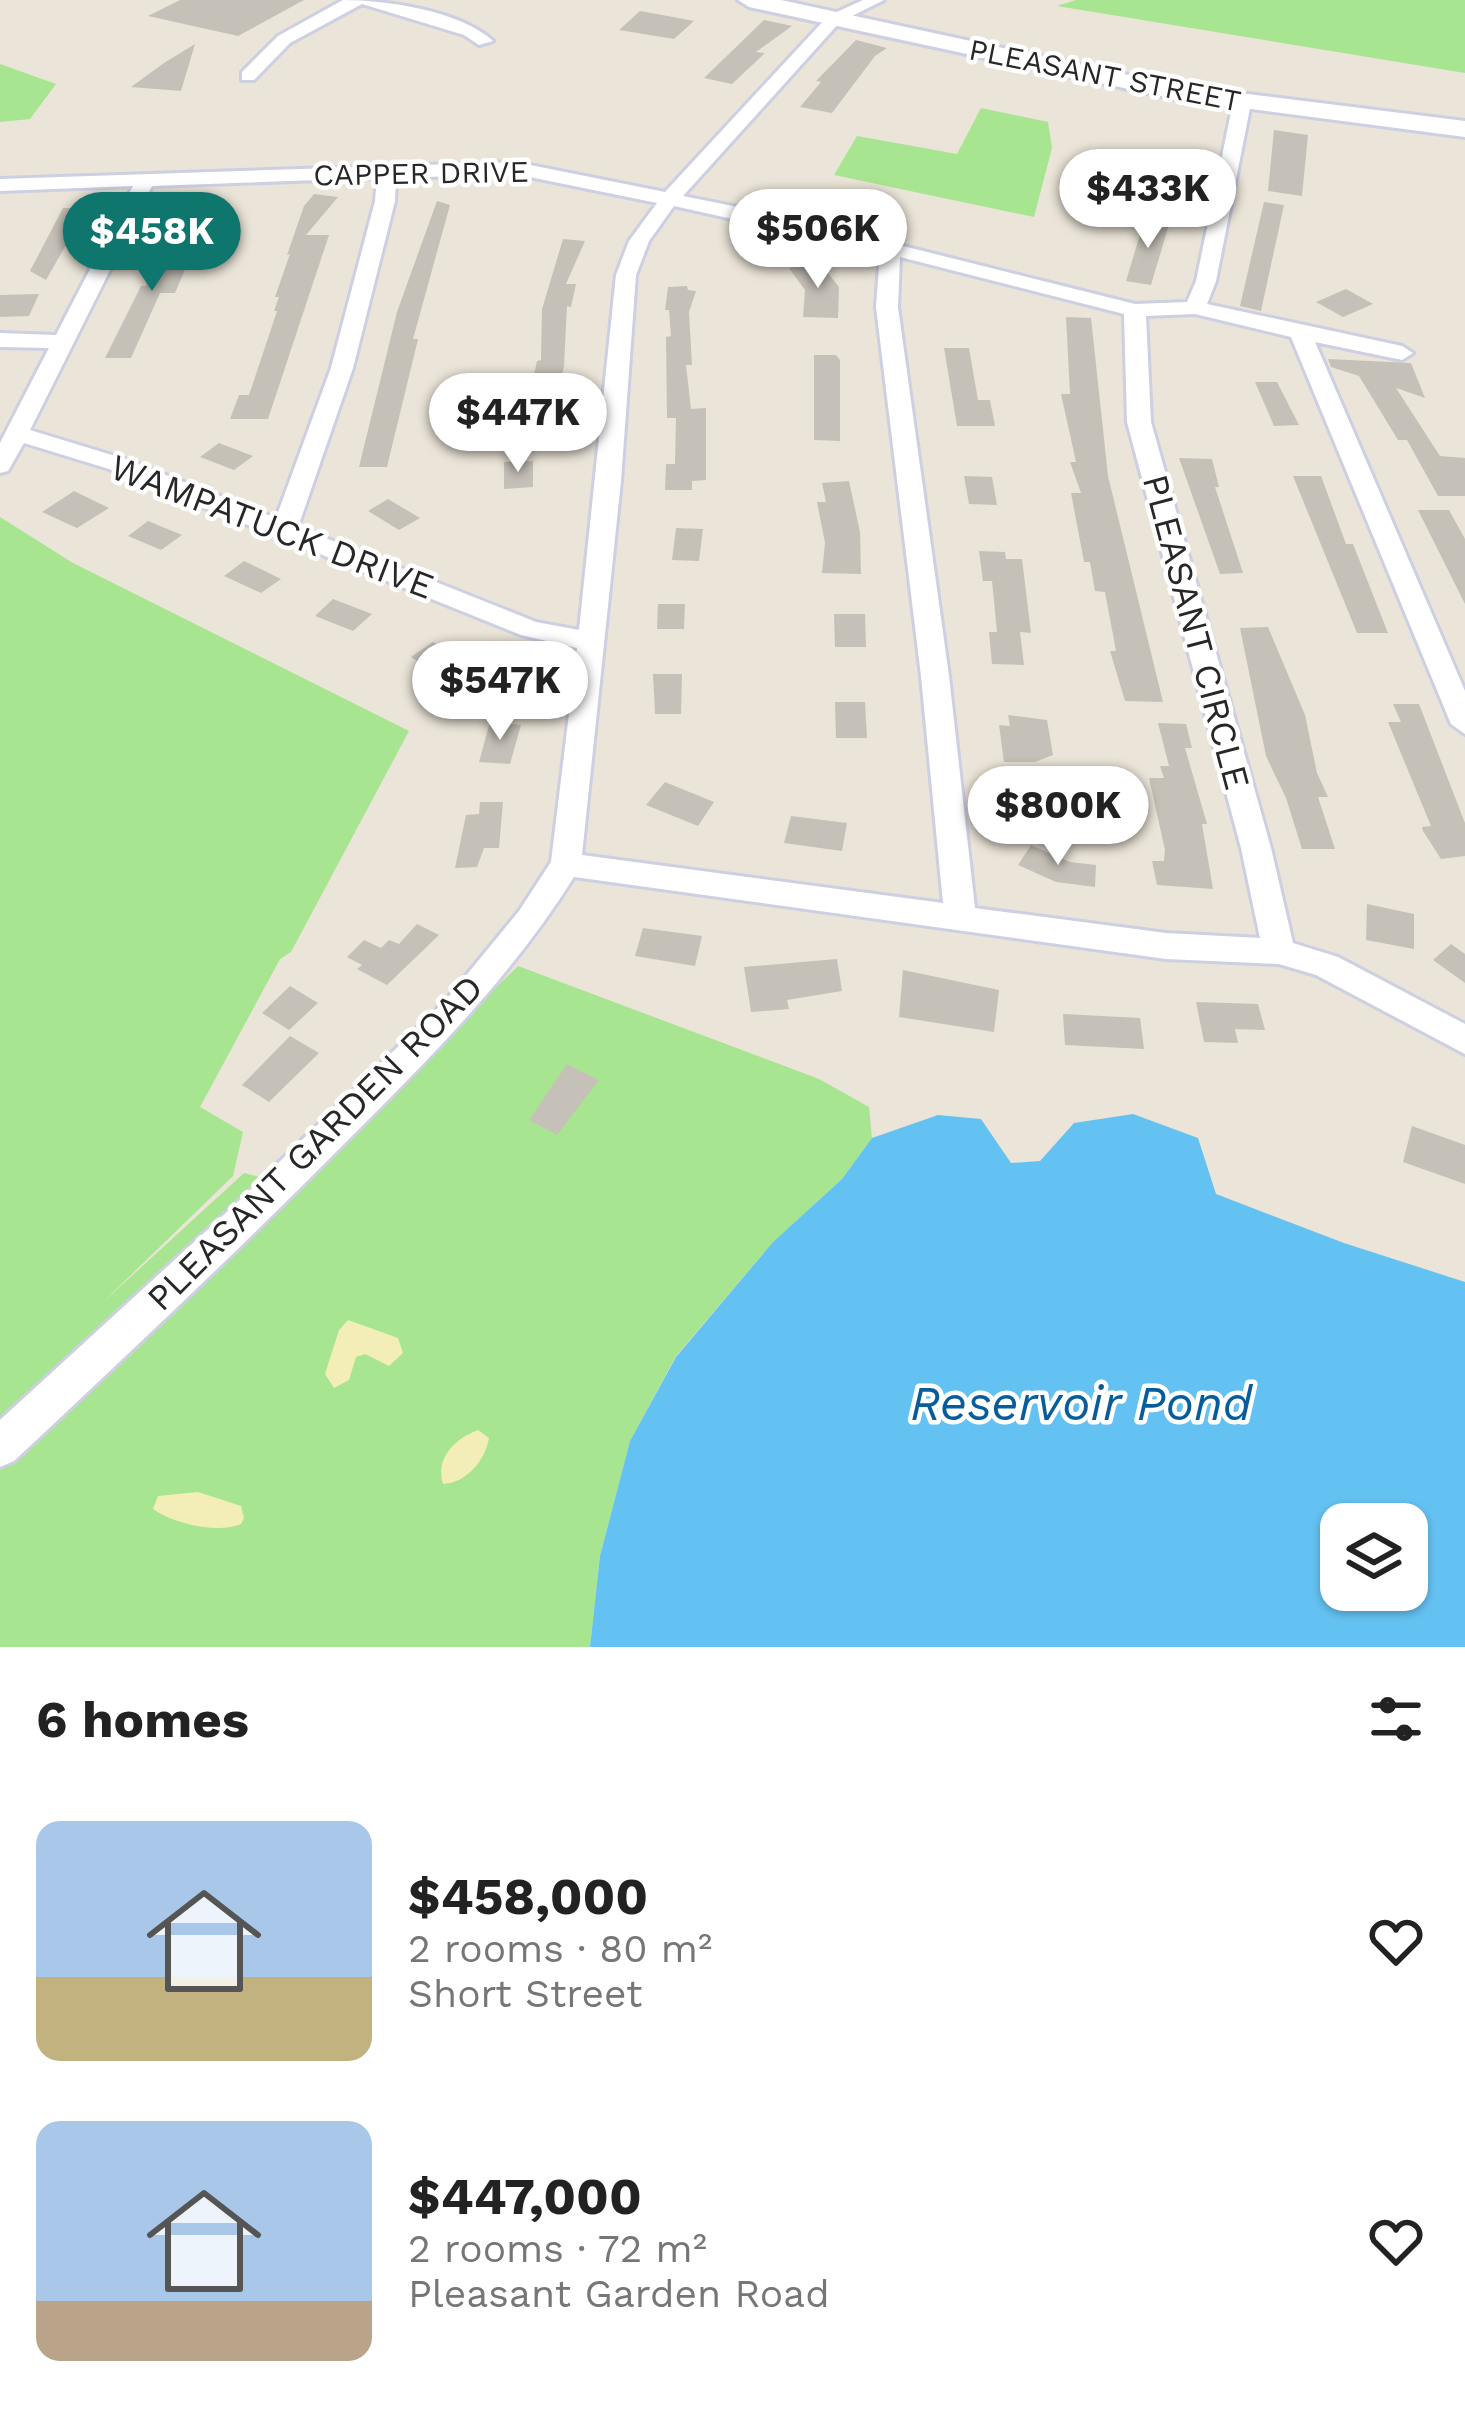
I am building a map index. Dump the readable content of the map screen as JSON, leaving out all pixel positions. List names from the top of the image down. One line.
{"streets":{"main road":["PLEASANT STREET"],"street":["CAPPER DRIVE","WAMPATUCK DRIVE","PLEASANT CIRCLE","PLEASANT GARDEN ROAD"]},"crossings":[["PLEASANT STREET","PLEASANT GARDEN ROAD"],["CAPPER DRIVE","PLEASANT CIRCLE"],["CAPPER DRIVE","PLEASANT GARDEN ROAD"],["WAMPATUCK DRIVE","PLEASANT GARDEN ROAD"]],"water":["Reservoir Pond"],"page":{"price":["$433K","$506K","$458K","$447K","$547K","$800K"],"heading":"6 homes","list":[{"name":"$458,000","note":"2 rooms · 80 m² · Short Street"},{"name":"$447,000","note":"2 rooms · 72 m² · Pleasant Garden Road"}]}}
